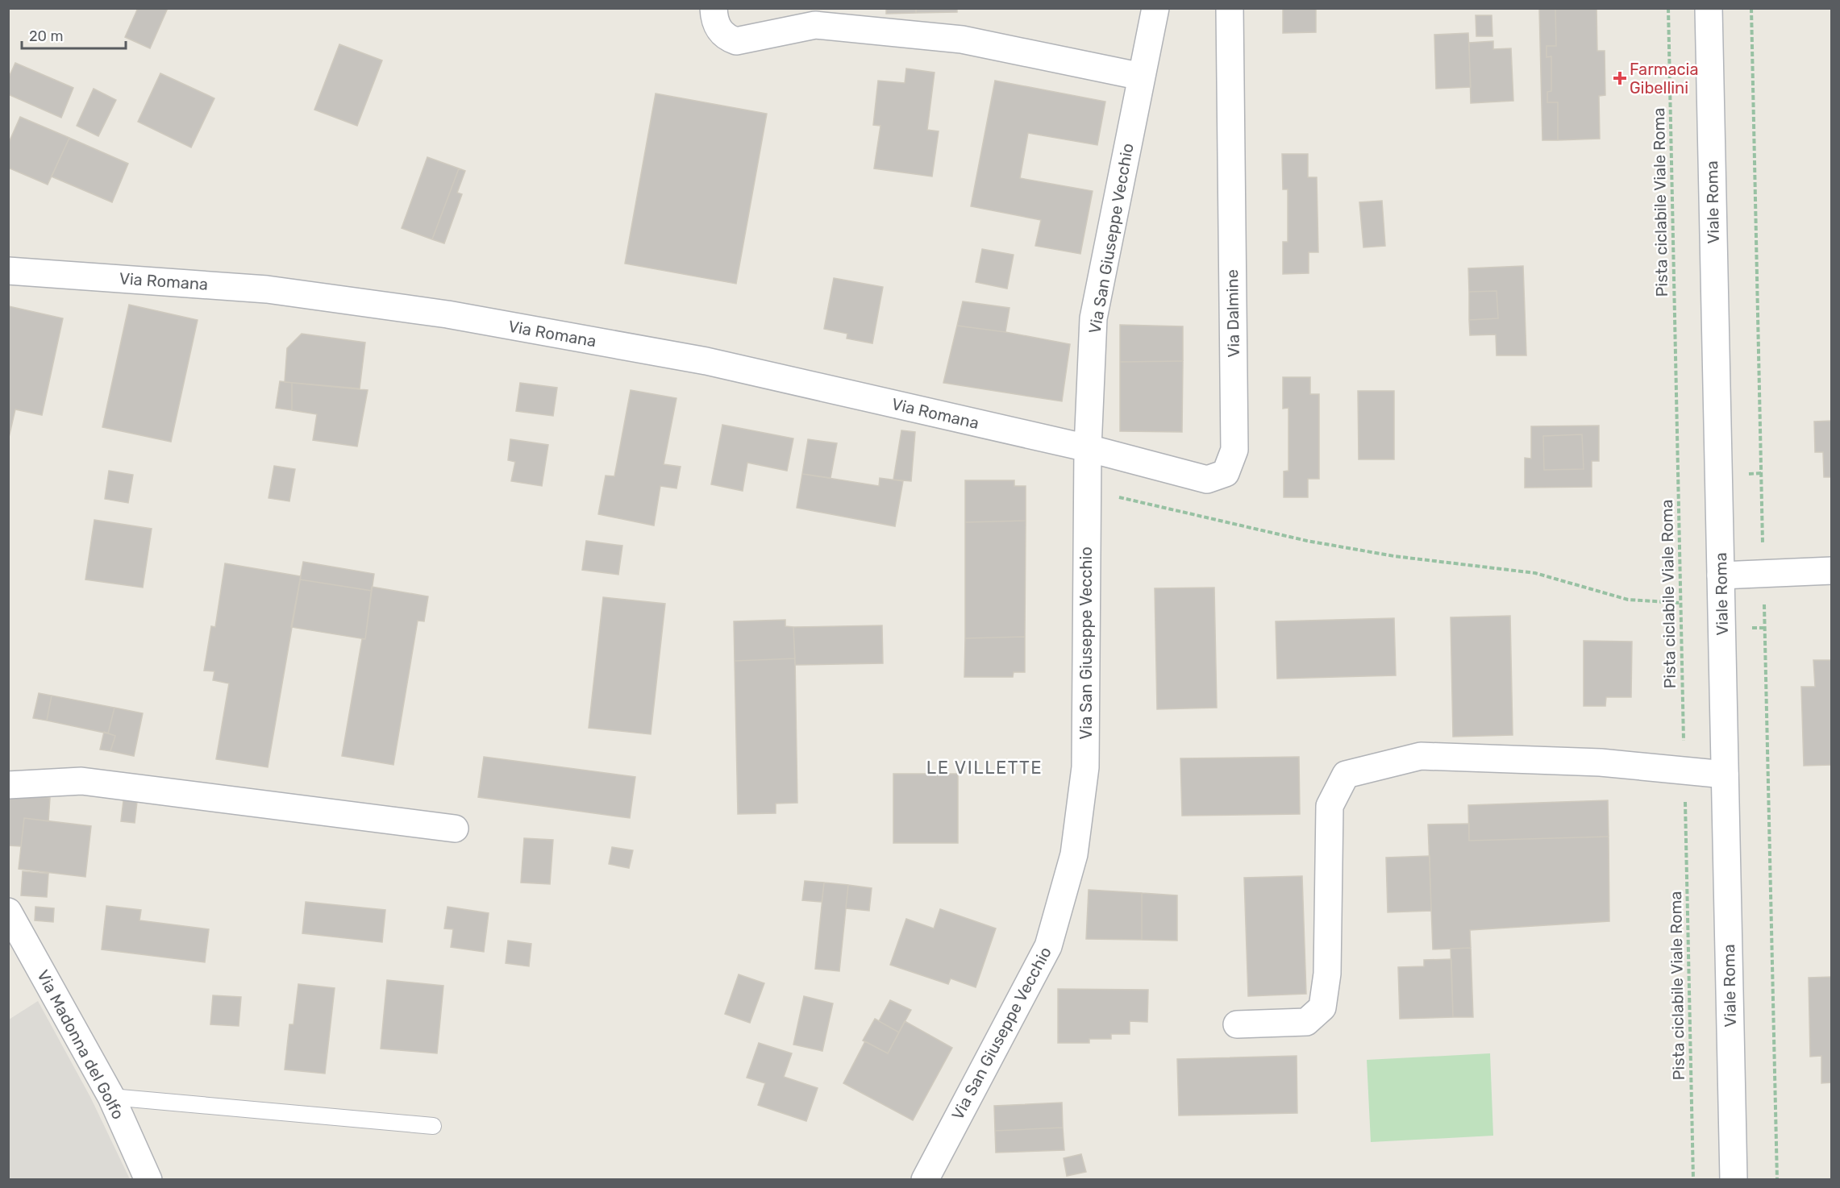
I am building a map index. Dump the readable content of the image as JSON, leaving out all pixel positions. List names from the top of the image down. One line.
{"streets":{"street":["Viale Roma","Via San Giuseppe Vecchio","Via Romana","Via Dalmine","Via Madonna del Golfo"],"path":["Pista ciclabile Viale Roma"]},"crossings":[["Via San Giuseppe Vecchio","Via Romana"],["Via San Giuseppe Vecchio","Via Dalmine"],["Via Romana","Via Dalmine"]],"districts":["LE VILLETTE"],"places":{"health":["Farmacia Gibellini"]},"scale_bar":"20 m"}
